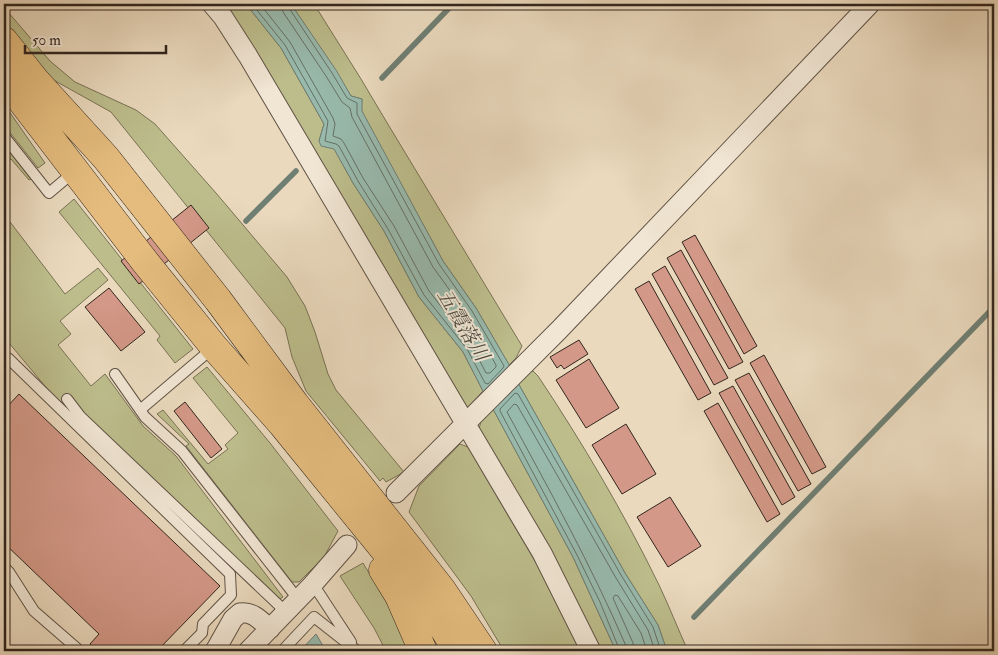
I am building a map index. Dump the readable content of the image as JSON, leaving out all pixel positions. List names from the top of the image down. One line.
{"water":["五霞落川"],"scale_bar":"50 m"}
